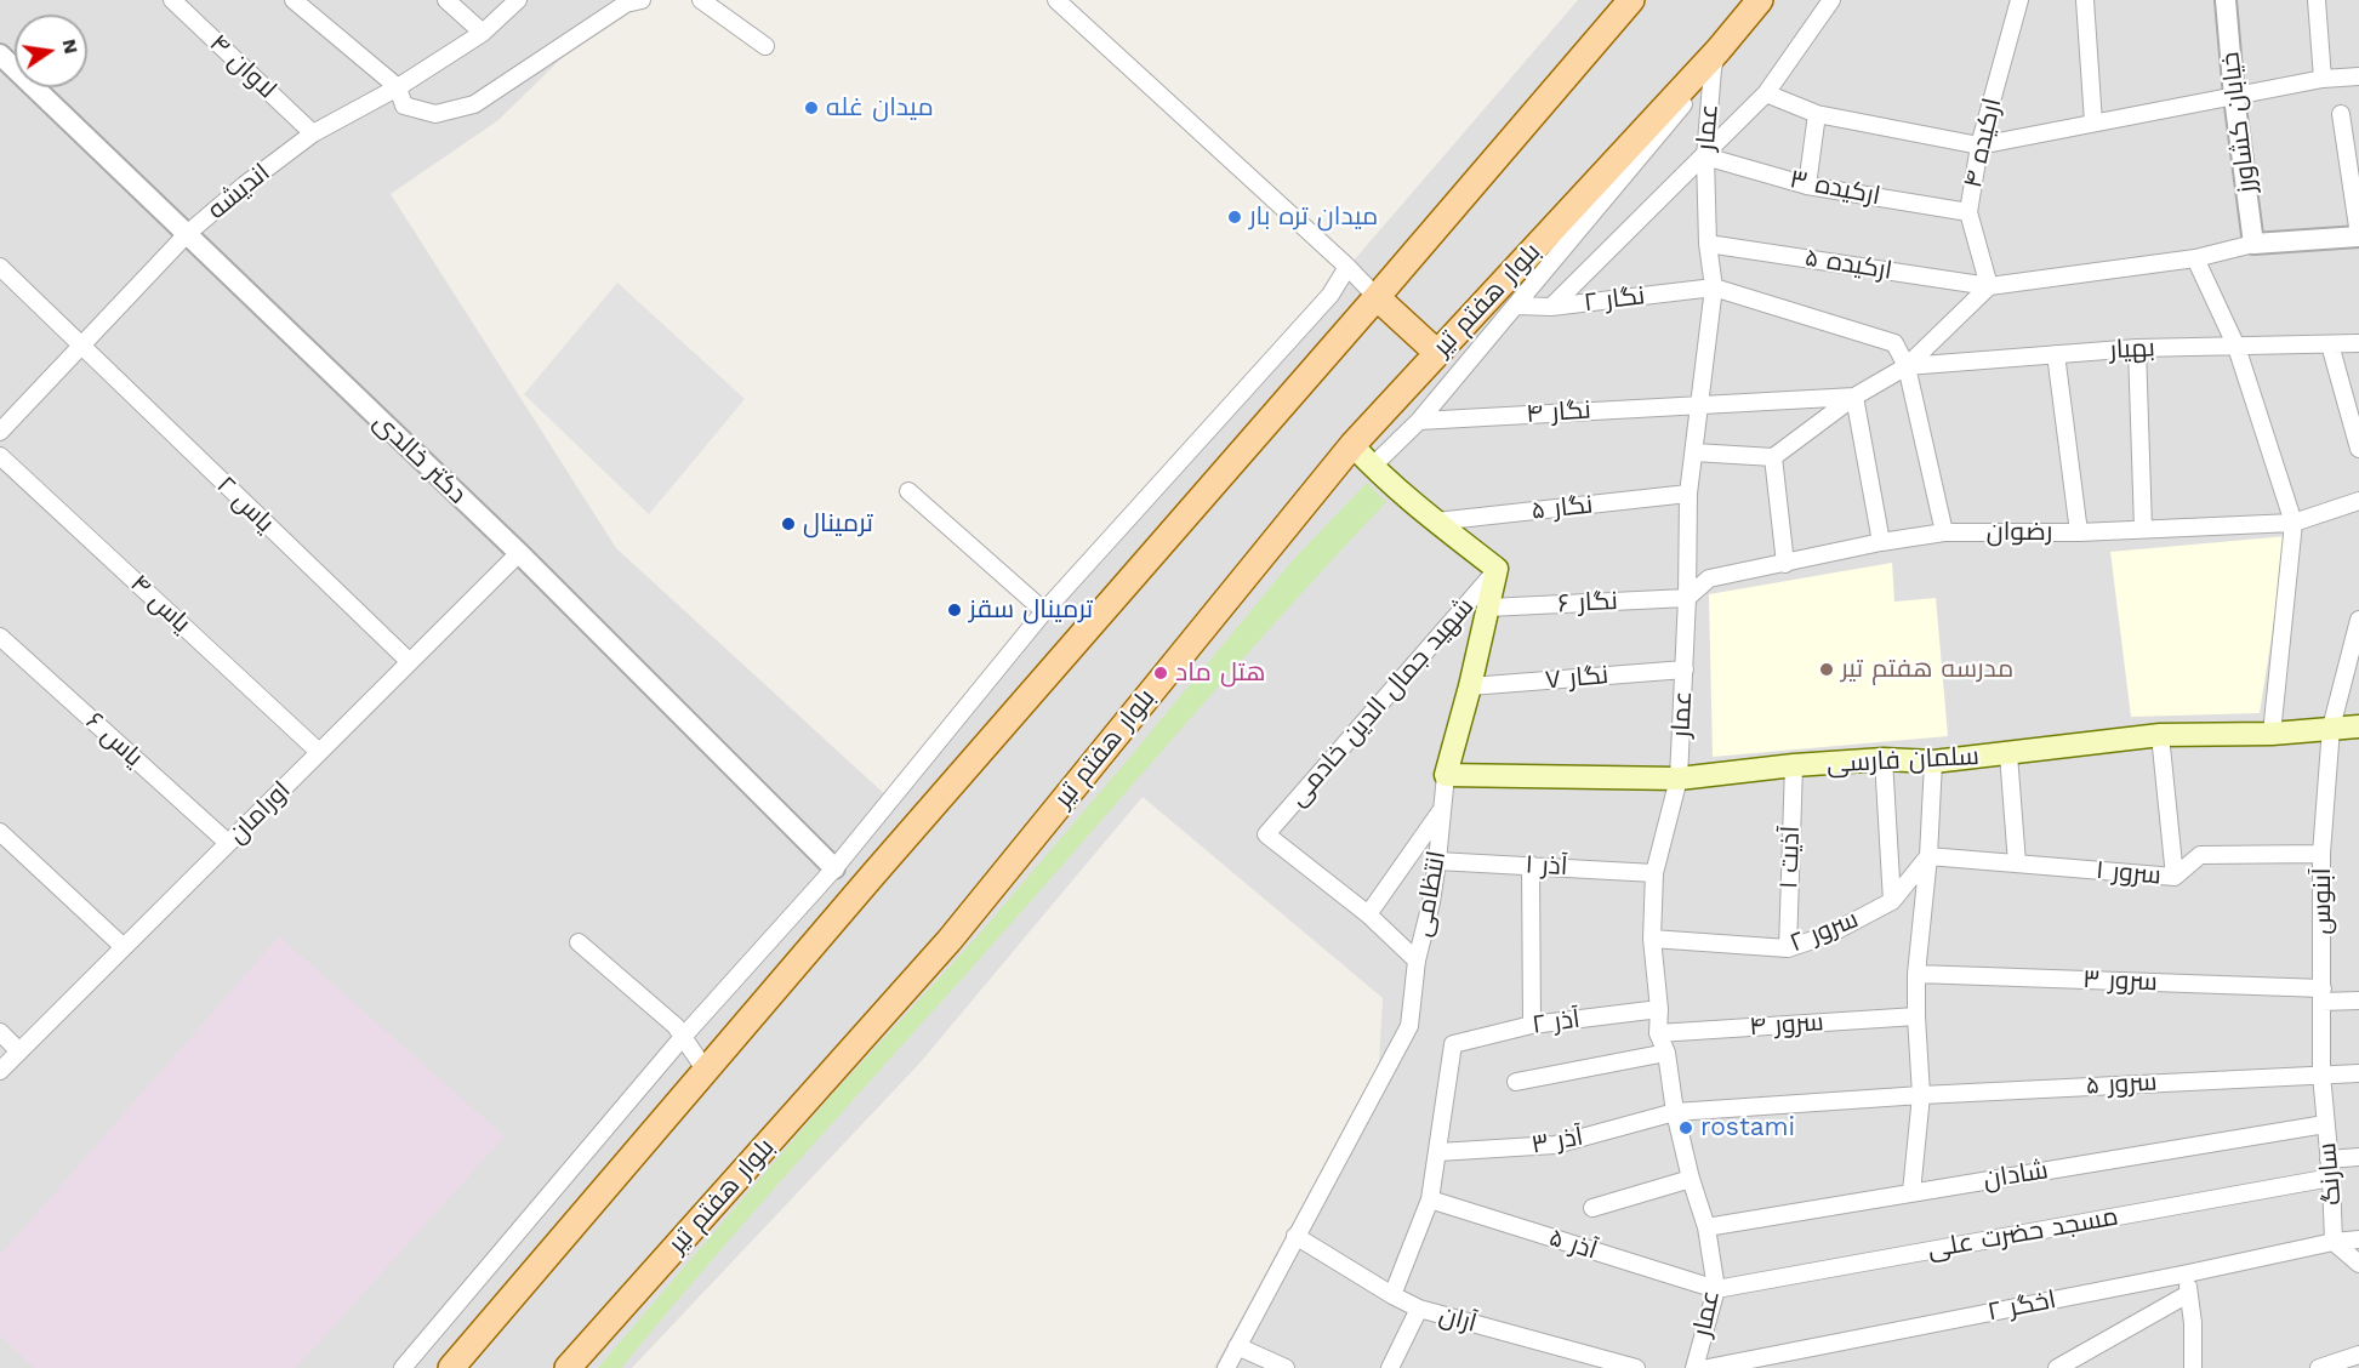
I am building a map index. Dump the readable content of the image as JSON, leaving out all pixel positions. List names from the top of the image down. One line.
{"streets":{"main road":["بلوار هفتم تیر","سلمان فارسی","انتظامی"],"street":["لاوان ۴","خیابان کشاورز","عمار","ارکیده ۴","ارکیده ۳","اندیشه","ارکیده ۵","نگار ۲","بهیار","نگار ۴","دکتر خالدی","یاس ۲","نگار ۵","رضوان","نگار ۶","یاس ۴","نگار ۷","شهید جمال الدین خادمی","یاس ۶","اورامان","آذیت ۱","آذر ۱","سرور ۱","آبنوس","سرور ۲","سرور ۳","آذر ۲","سرور ۴","سرور ۵","آذر ۳","سارنگ","شادان","مسجد حضرت علی","آذر ۵","اخگر ۲","آران"]},"crossings":[["لاوان ۴","اندیشه"],["خیابان کشاورز","ارکیده ۵"],["عمار","ارکیده ۳"],["عمار","ارکیده ۵"],["عمار","بلوار هفتم تیر"],["عمار","نگار ۲"],["عمار","نگار ۴"],["عمار","نگار ۵"],["عمار","رضوان"],["عمار","نگار ۶"],["عمار","نگار ۷"],["عمار","سلمان فارسی"],["عمار","آذر ۱"],["عمار","سرور ۲"],["عمار","آذر ۲"],["عمار","سرور ۴"],["عمار","سرور ۵"],["عمار","آذر ۳"],["عمار","شادان"],["عمار","مسجد حضرت علی"],["عمار","آذر ۵"],["ارکیده ۴","ارکیده ۳"],["ارکیده ۴","ارکیده ۵"],["اندیشه","دکتر خالدی"],["اندیشه","یاس ۲"],["دکتر خالدی","اورامان"],["یاس ۲","اورامان"],["رضوان","نگار ۶"],["نگار ۶","انتظامی"],["یاس ۴","اورامان"],["نگار ۷","انتظامی"],["شهید جمال الدین خادمی","انتظامی"],["یاس ۶","اورامان"],["سلمان فارسی","آذیت ۱"],["سلمان فارسی","انتظامی"],["سلمان فارسی","آبنوس"],["آذیت ۱","سرور ۲"],["آذر ۱","انتظامی"],["سرور ۱","آبنوس"],["سرور ۱","سرور ۲"],["انتظامی","آران"],["آبنوس","سرور ۳"],["آبنوس","سرور ۵"],["آبنوس","سارنگ"],["آذر ۲","آذر ۳"],["سرور ۵","آذر ۳"],["سرور ۵","سارنگ"],["سارنگ","شادان"],["سارنگ","مسجد حضرت علی"],["سارنگ","اخگر ۲"],["مسجد حضرت علی","آذر ۵"]],"places":["میدان غله","میدان تره بار","ترمینال","ترمینال سقز","مدرسه هفتم تیر","هتل ماد","rostami"],"north":"right"}
